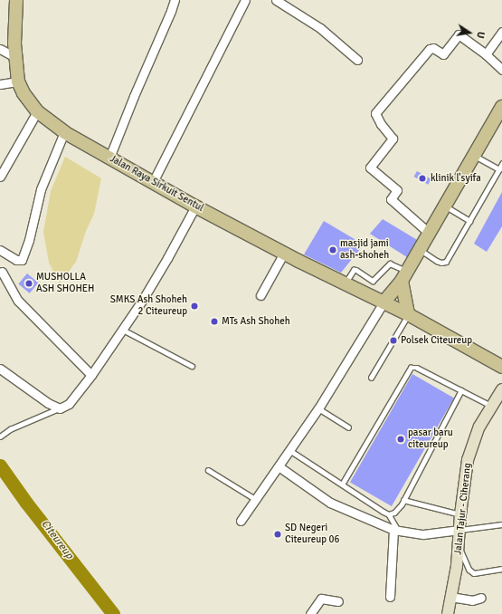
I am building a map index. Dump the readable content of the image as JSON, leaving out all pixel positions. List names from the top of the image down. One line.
{"streets":{"main road":["Jalan Raya Sirkuit Sentul","Jalan Tajur - Ciherang"]},"water":["Citeureup"],"places":["klinik l'syifa","masjid jami ash-shoheh","MUSHOLLA ASH SHOHEH","SMKS Ash Shoheh 2 Citeureup","MTs Ash Shoheh","Polsek Citeureup","pasar baru citeureup","SD Negeri Citeureup 06"],"north":"right"}
